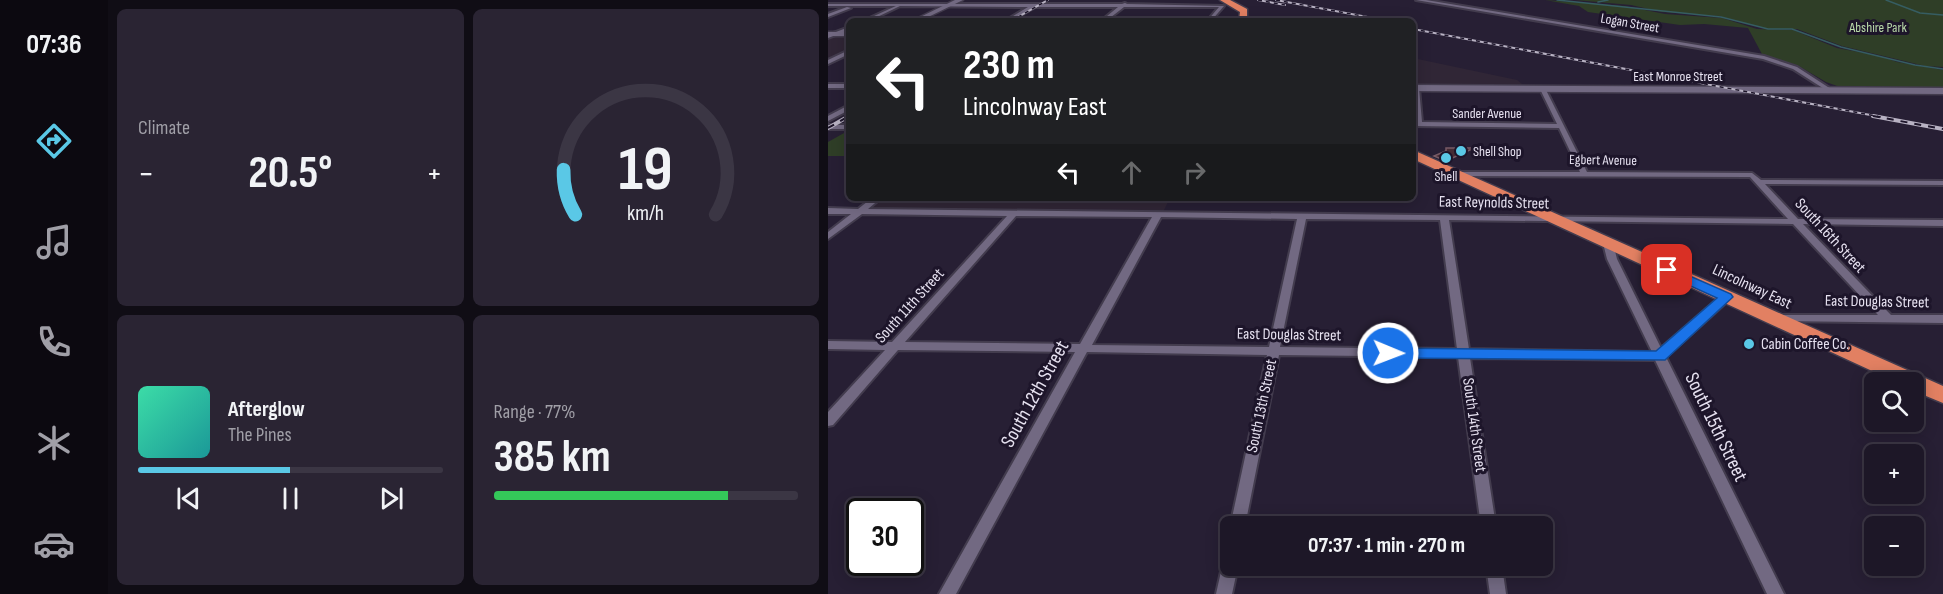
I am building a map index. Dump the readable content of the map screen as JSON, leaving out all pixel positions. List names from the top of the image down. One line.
{"streets":{"highway":["Lincolnway East"],"street":["Logan Street","East Monroe Street","Sander Avenue","Egbert Avenue","East Reynolds Street","South 16th Street","East Douglas Street","South 11th Street","South 12th Street","South 13th Street","South 14th Street","South 15th Street"]},"crossings":[["Logan Street","East Monroe Street"],["Egbert Avenue","South 16th Street"],["Egbert Avenue","Lincolnway East"],["East Reynolds Street","South 16th Street"],["East Reynolds Street","Lincolnway East"],["East Reynolds Street","South 11th Street"],["East Reynolds Street","South 12th Street"],["East Reynolds Street","South 13th Street"],["East Reynolds Street","South 14th Street"],["South 16th Street","East Douglas Street"],["Lincolnway East","East Douglas Street"],["Lincolnway East","South 15th Street"],["East Douglas Street","South 11th Street"],["East Douglas Street","South 12th Street"],["East Douglas Street","South 13th Street"],["East Douglas Street","South 14th Street"],["East Douglas Street","South 15th Street"]],"parks":["Abshire Park"],"places":["Shell Shop","Shell","Cabin Coffee Co."],"page":{"tabs":"07:36","tile":["Climate",["Range · 77%","385 km"]],"turn":["230 m","Lincolnway East"],"heat":["−","20.5°","+"],"map_buttons":["+","−"],"song":["Afterglow","The Pines"],"limit":"30","trip":"07:37 · 1 min · 270 m","gauge":["19","km/h"]}}
